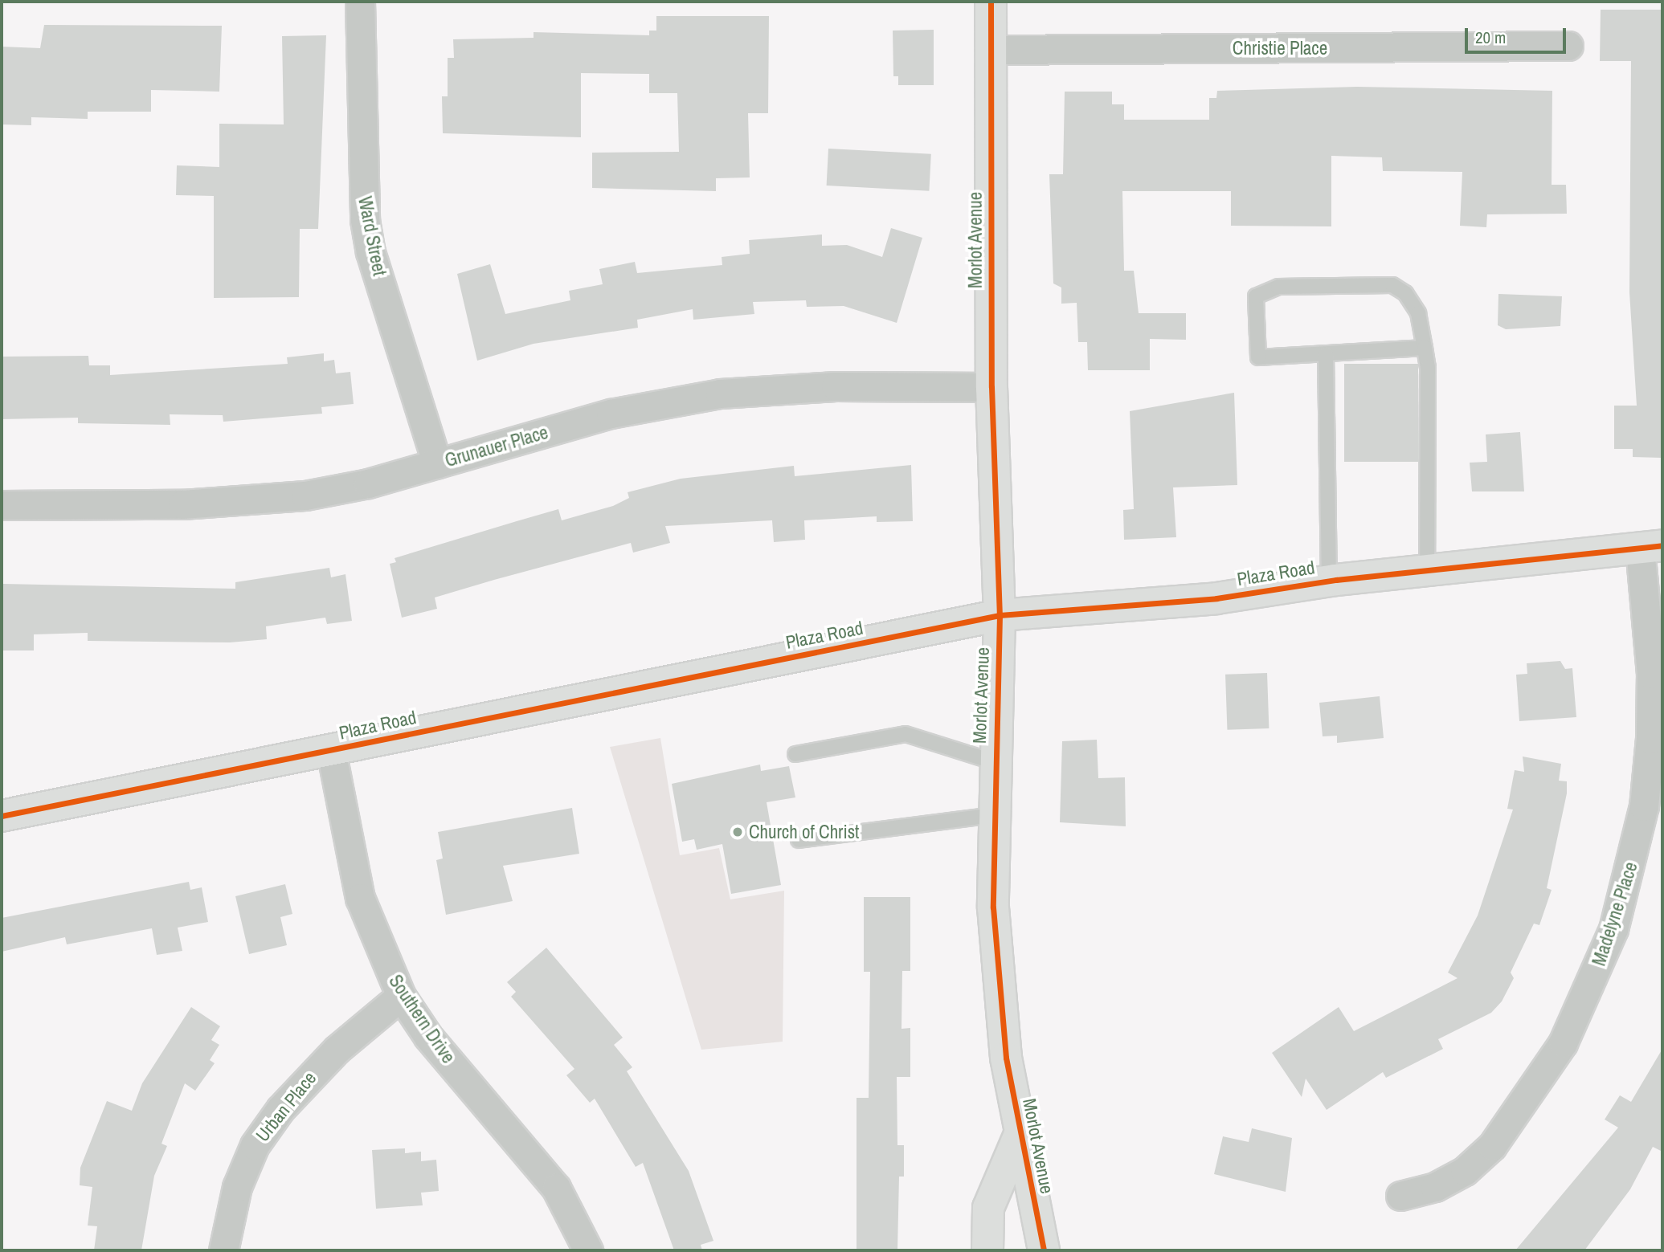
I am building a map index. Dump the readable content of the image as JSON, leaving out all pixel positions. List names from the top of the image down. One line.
{"streets":{"street":["Christie Place","Ward Street","Morlot Avenue","Grunauer Place","Plaza Road","Madelyne Place","Southern Drive","Urban Place"]},"crossings":[["Christie Place","Morlot Avenue"],["Ward Street","Grunauer Place"],["Morlot Avenue","Grunauer Place"],["Morlot Avenue","Plaza Road"],["Plaza Road","Madelyne Place"],["Plaza Road","Southern Drive"],["Southern Drive","Urban Place"]],"places":["Church of Christ"],"scale_bar":"20 m"}
